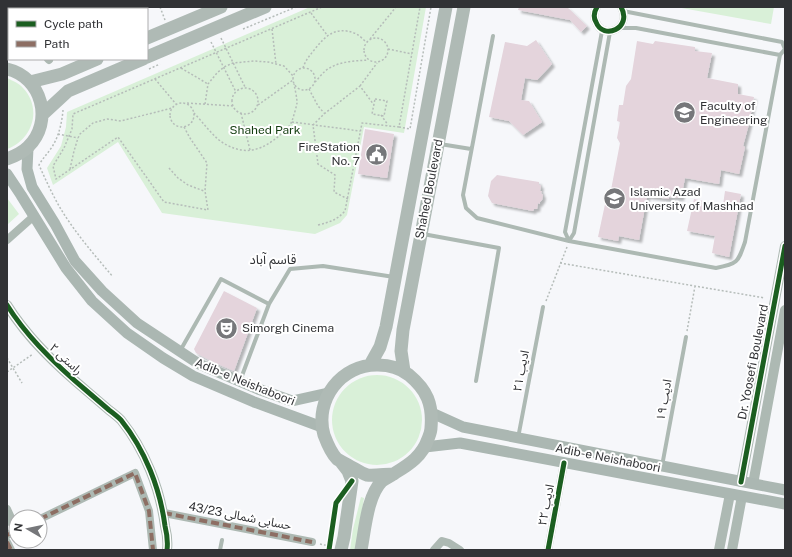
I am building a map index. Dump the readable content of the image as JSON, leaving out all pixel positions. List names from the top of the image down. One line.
{"streets":{"main road":["Shahed Boulevard","Adib-e Neishaboori"],"street":["راستی ۲","Dr. Yoosefi Boulevard","ادیب ۲۲","حسابی شمالی 43/23"],"lane":["ادیب ۲۱","ادیب ۱۹"]},"crossings":[["Shahed Boulevard","Adib-e Neishaboori"],["راستی ۲","حسابی شمالی 43/23"],["Dr. Yoosefi Boulevard","Adib-e Neishaboori"],["ادیب ۲۱","Adib-e Neishaboori"],["Adib-e Neishaboori","ادیب ۱۹"],["Adib-e Neishaboori","ادیب ۲۲"]],"districts":["قاسم آباد"],"parks":["Shahed Park"],"places":{"school or university":["Faculty of Engineering","Islamic Azad University of Mashhad"],"public building":["FireStation No. 7"],"theatre":["Simorgh Cinema"]},"legend":["Cycle path","Path"],"north":"left"}
